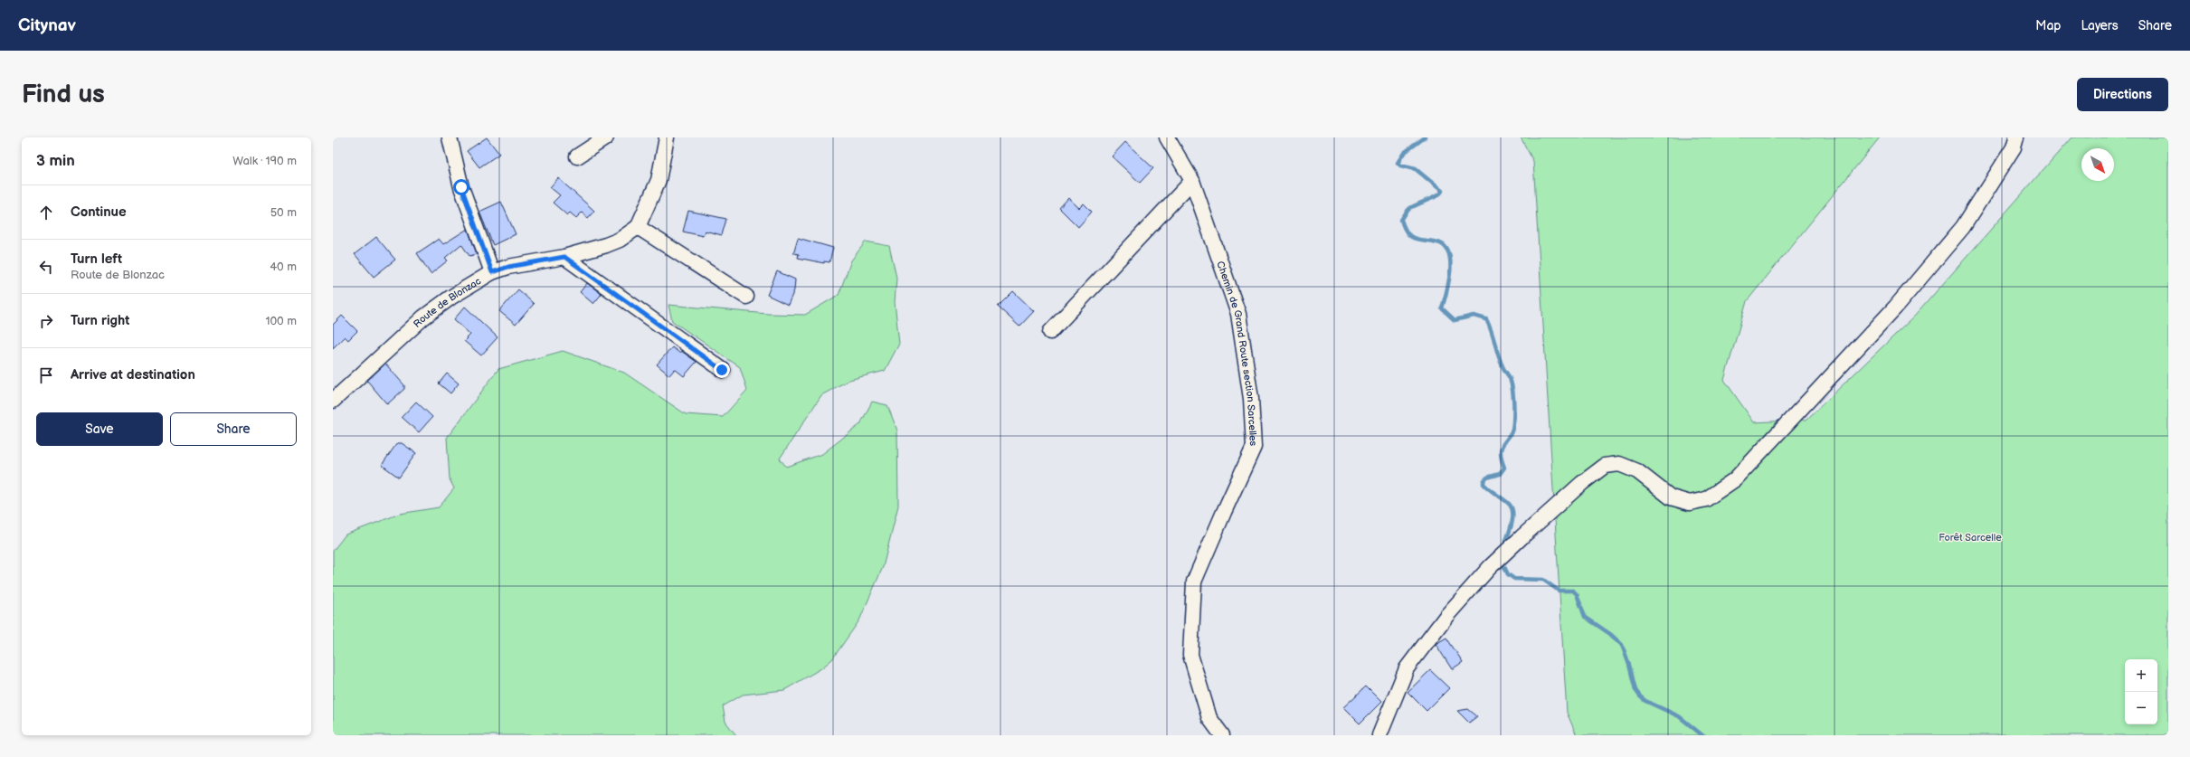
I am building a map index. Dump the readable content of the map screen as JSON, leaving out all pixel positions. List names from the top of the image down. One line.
{"streets":{"street":["Route de Blonzac","Chemin de Grand Route section Sarcelles"]},"parks":["Forêt Sarcelle"],"north":"bottom right","page":{"header":"Citynav","nav":["Map","Layers","Share"],"buttons":["Directions",["Save","Share"]],"title":"Find us","heading":["3 min","Walk · 190 m"],"list":[["Continue","50 m"],["Turn left","Route de Blonzac","40 m"],["Turn right","100 m"],"Arrive at destination"],"map_buttons":["+","−"]}}
